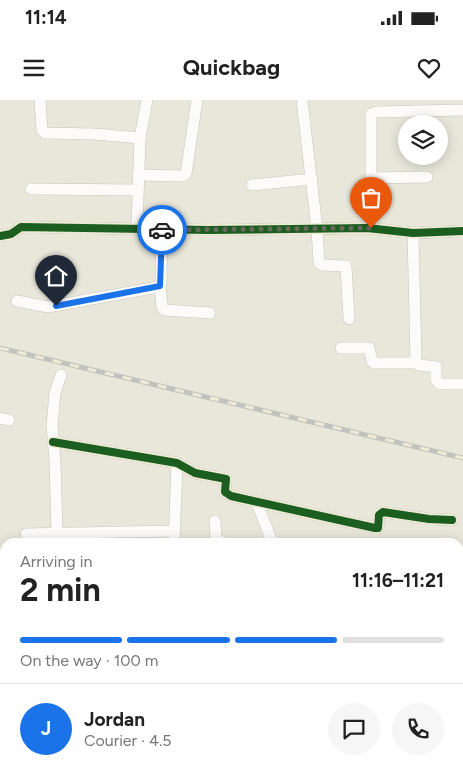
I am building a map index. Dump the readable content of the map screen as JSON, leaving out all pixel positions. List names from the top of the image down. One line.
{"page":{"status":"11:14","header":"Quickbag","heading":["2 min","Arriving in","11:16–11:21"],"panel":["Jordan","Courier · 4.5"],"bar":"On the way · 100 m","round":"J"}}
